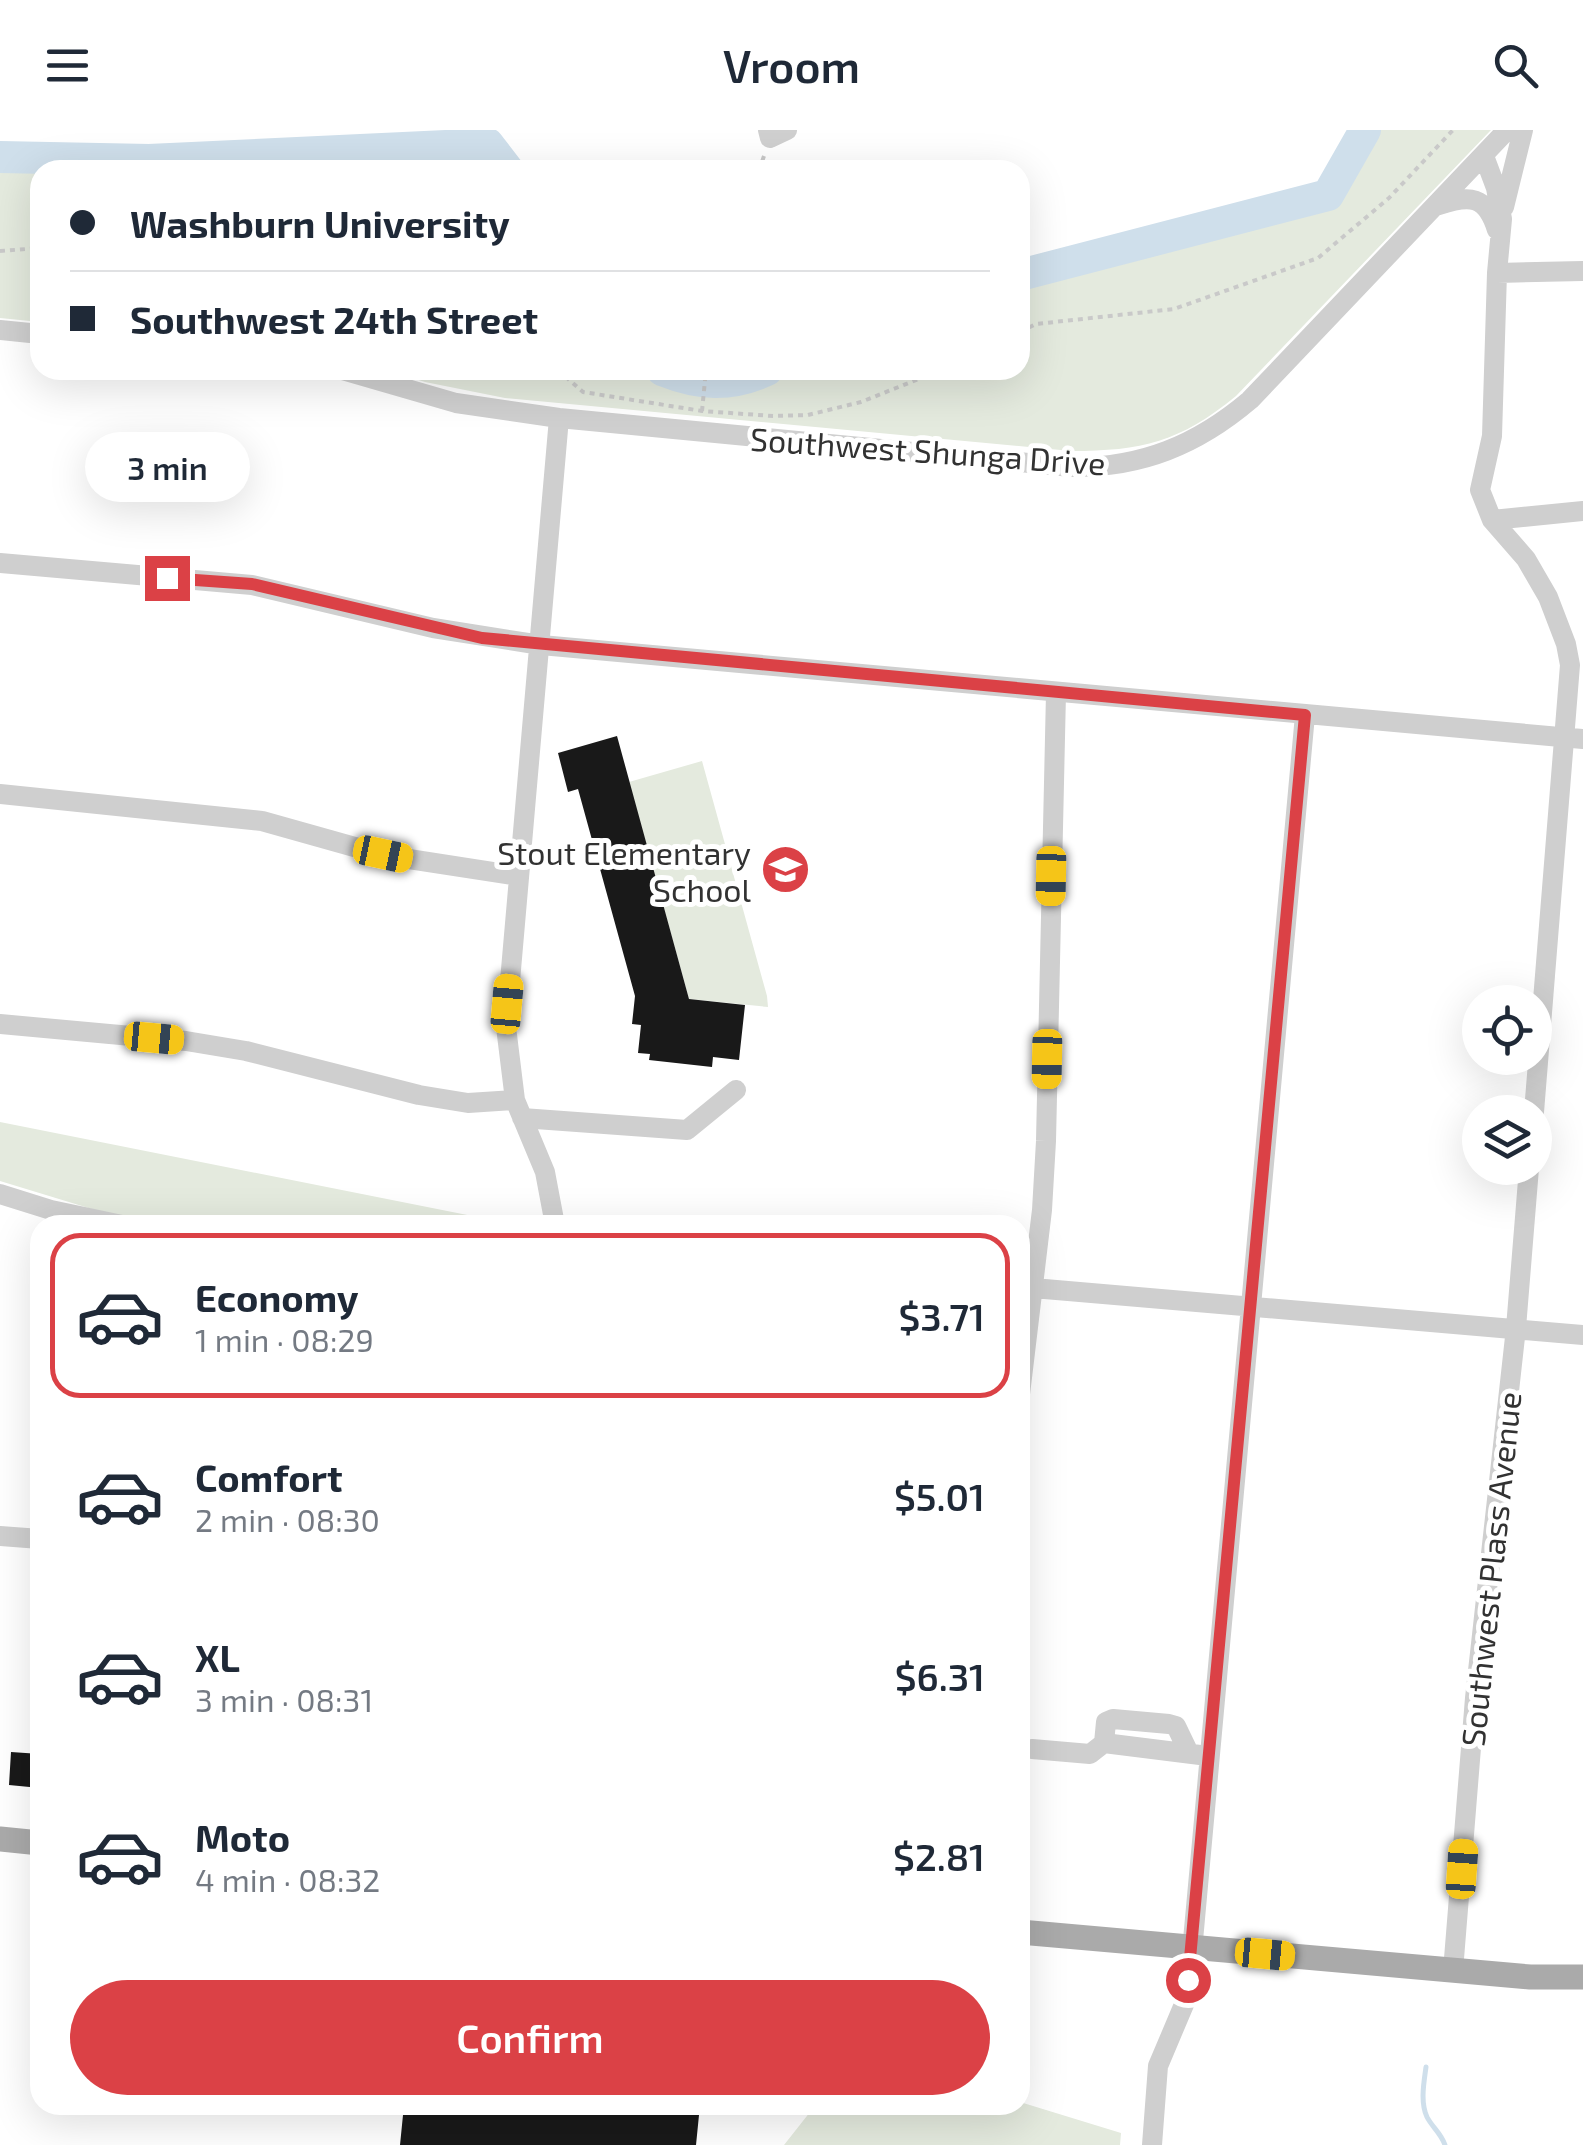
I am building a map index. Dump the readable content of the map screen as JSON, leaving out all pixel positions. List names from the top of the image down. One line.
{"streets":{"street":["Southwest Shunga Drive","Southwest Plass Avenue"]},"places":{"school or university":["Stout Elementary School"]},"page":{"header":"Vroom","banner":["Washburn University","Southwest 24th Street"],"bubble":"3 min","list":[{"name":"Economy","note":"1 min · 08:29","value":"$3.71"},{"name":"Comfort","note":"2 min · 08:30","value":"$5.01"},{"name":"XL","note":"3 min · 08:31","value":"$6.31"},{"name":"Moto","note":"4 min · 08:32","value":"$2.81"}],"buttons":"Confirm"}}
